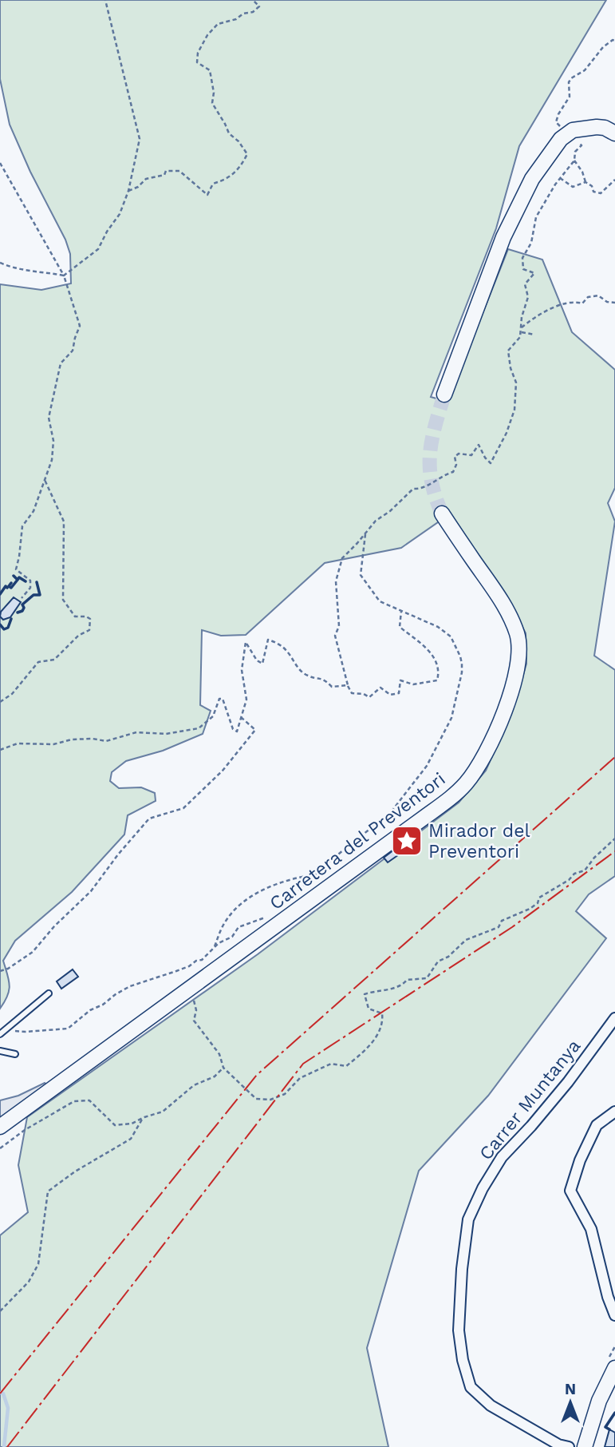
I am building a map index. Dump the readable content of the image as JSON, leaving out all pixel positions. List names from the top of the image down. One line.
{"streets":{"street":["Carretera del Preventori","Carrer Muntanya"]},"places":{"place":["Mirador del Preventori"]},"north":"top"}
